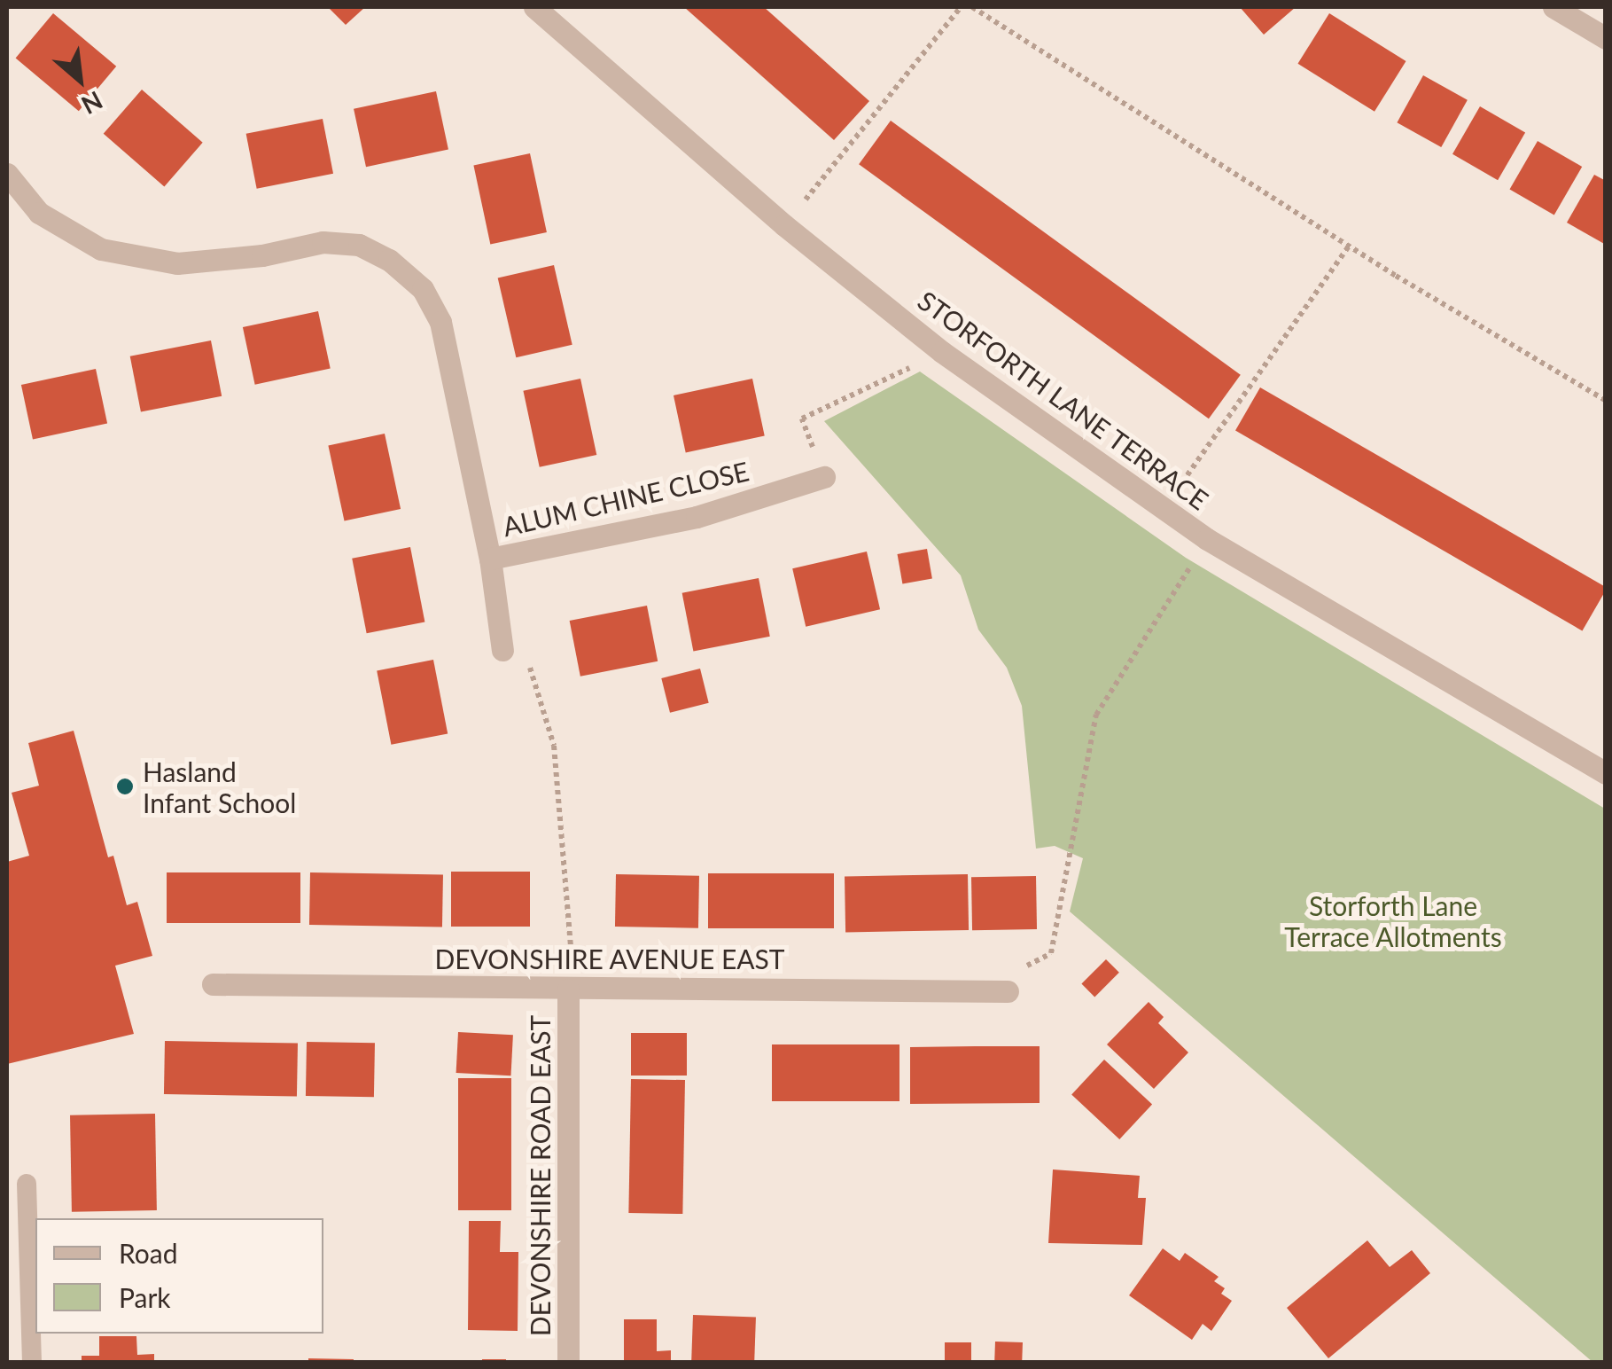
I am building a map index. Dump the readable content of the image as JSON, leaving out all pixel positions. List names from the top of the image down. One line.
{"streets":{"street":["STORFORTH LANE TERRACE","ALUM CHINE CLOSE","DEVONSHIRE AVENUE EAST","DEVONSHIRE ROAD EAST"]},"crossings":[["DEVONSHIRE AVENUE EAST","DEVONSHIRE ROAD EAST"]],"parks":["Storforth Lane Terrace Allotments"],"places":["Hasland Infant School"],"legend":["Road","Park"],"north":"bottom right"}
